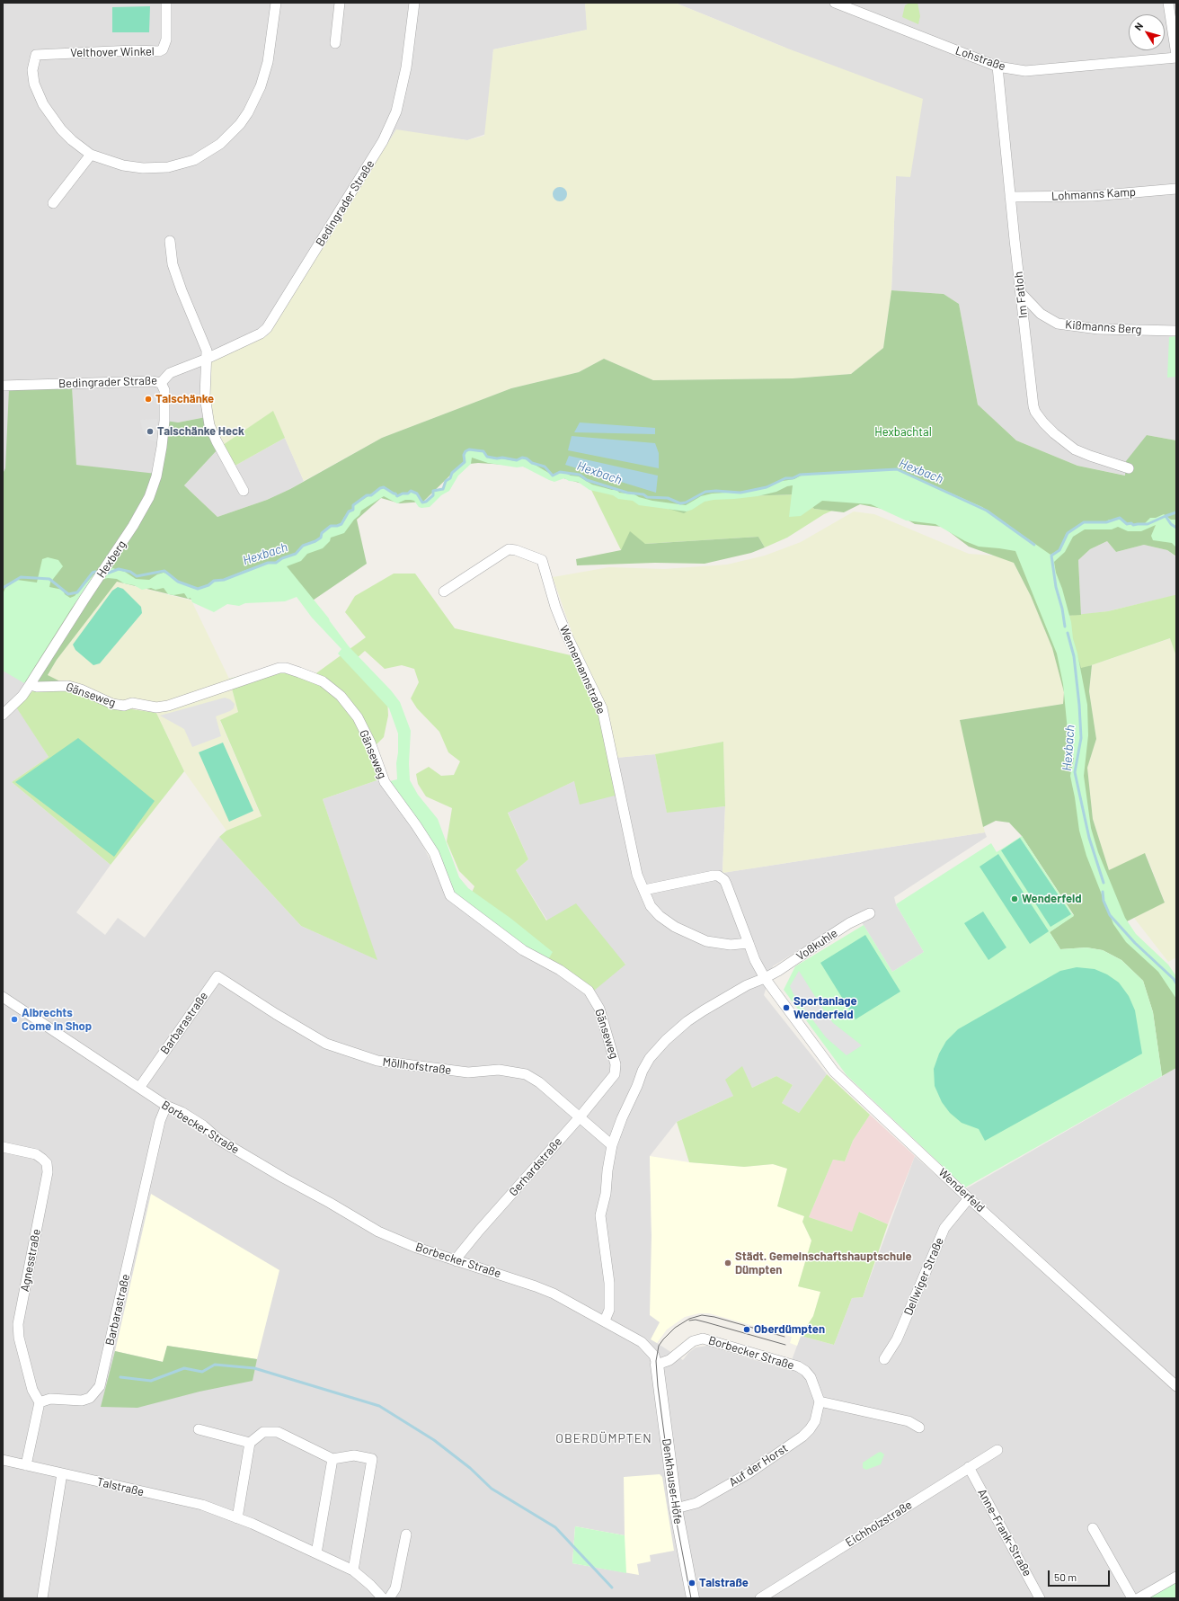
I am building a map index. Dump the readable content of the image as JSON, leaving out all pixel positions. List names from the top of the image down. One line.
{"streets":{"street":["Velthover Winkel","Lohstraße","Lohmanns Kamp","Bedingrader Straße","Im Fatloh","Kißmanns Berg","Hexberg","Wennemannstraße","Gänseweg","Voßkuhle","Barbarastraße","Möllhofstraße","Borbecker Straße","Gerhardstraße","Wenderfeld","Agnesstraße","Dellwiger Straße","Auf der Horst","Denkhauser Höfe","Talstraße","Eichholzstraße","Anne-Frank-Straße"]},"crossings":[["Lohstraße","Im Fatloh"],["Lohmanns Kamp","Im Fatloh"],["Bedingrader Straße","Hexberg"],["Im Fatloh","Kißmanns Berg"],["Hexberg","Gänseweg"],["Gänseweg","Gerhardstraße"],["Voßkuhle","Wenderfeld"],["Barbarastraße","Möllhofstraße"],["Barbarastraße","Borbecker Straße"],["Barbarastraße","Agnesstraße"],["Möllhofstraße","Gerhardstraße"],["Borbecker Straße","Gerhardstraße"],["Borbecker Straße","Auf der Horst"],["Borbecker Straße","Denkhauser Höfe"],["Wenderfeld","Dellwiger Straße"],["Auf der Horst","Denkhauser Höfe"],["Eichholzstraße","Anne-Frank-Straße"]],"districts":["OBERDÜMPTEN"],"water":["Hexbach"],"parks":["Hexbachtal"],"places":["Talschänke","Talschänke Heck","Wenderfeld","Sportanlage Wenderfeld","Albrechts Come in Shop","Städt. Gemeinschaftshauptschule Dümpten","Oberdümpten","Talstraße"],"scale_bar":"50 m","north":"top left"}
